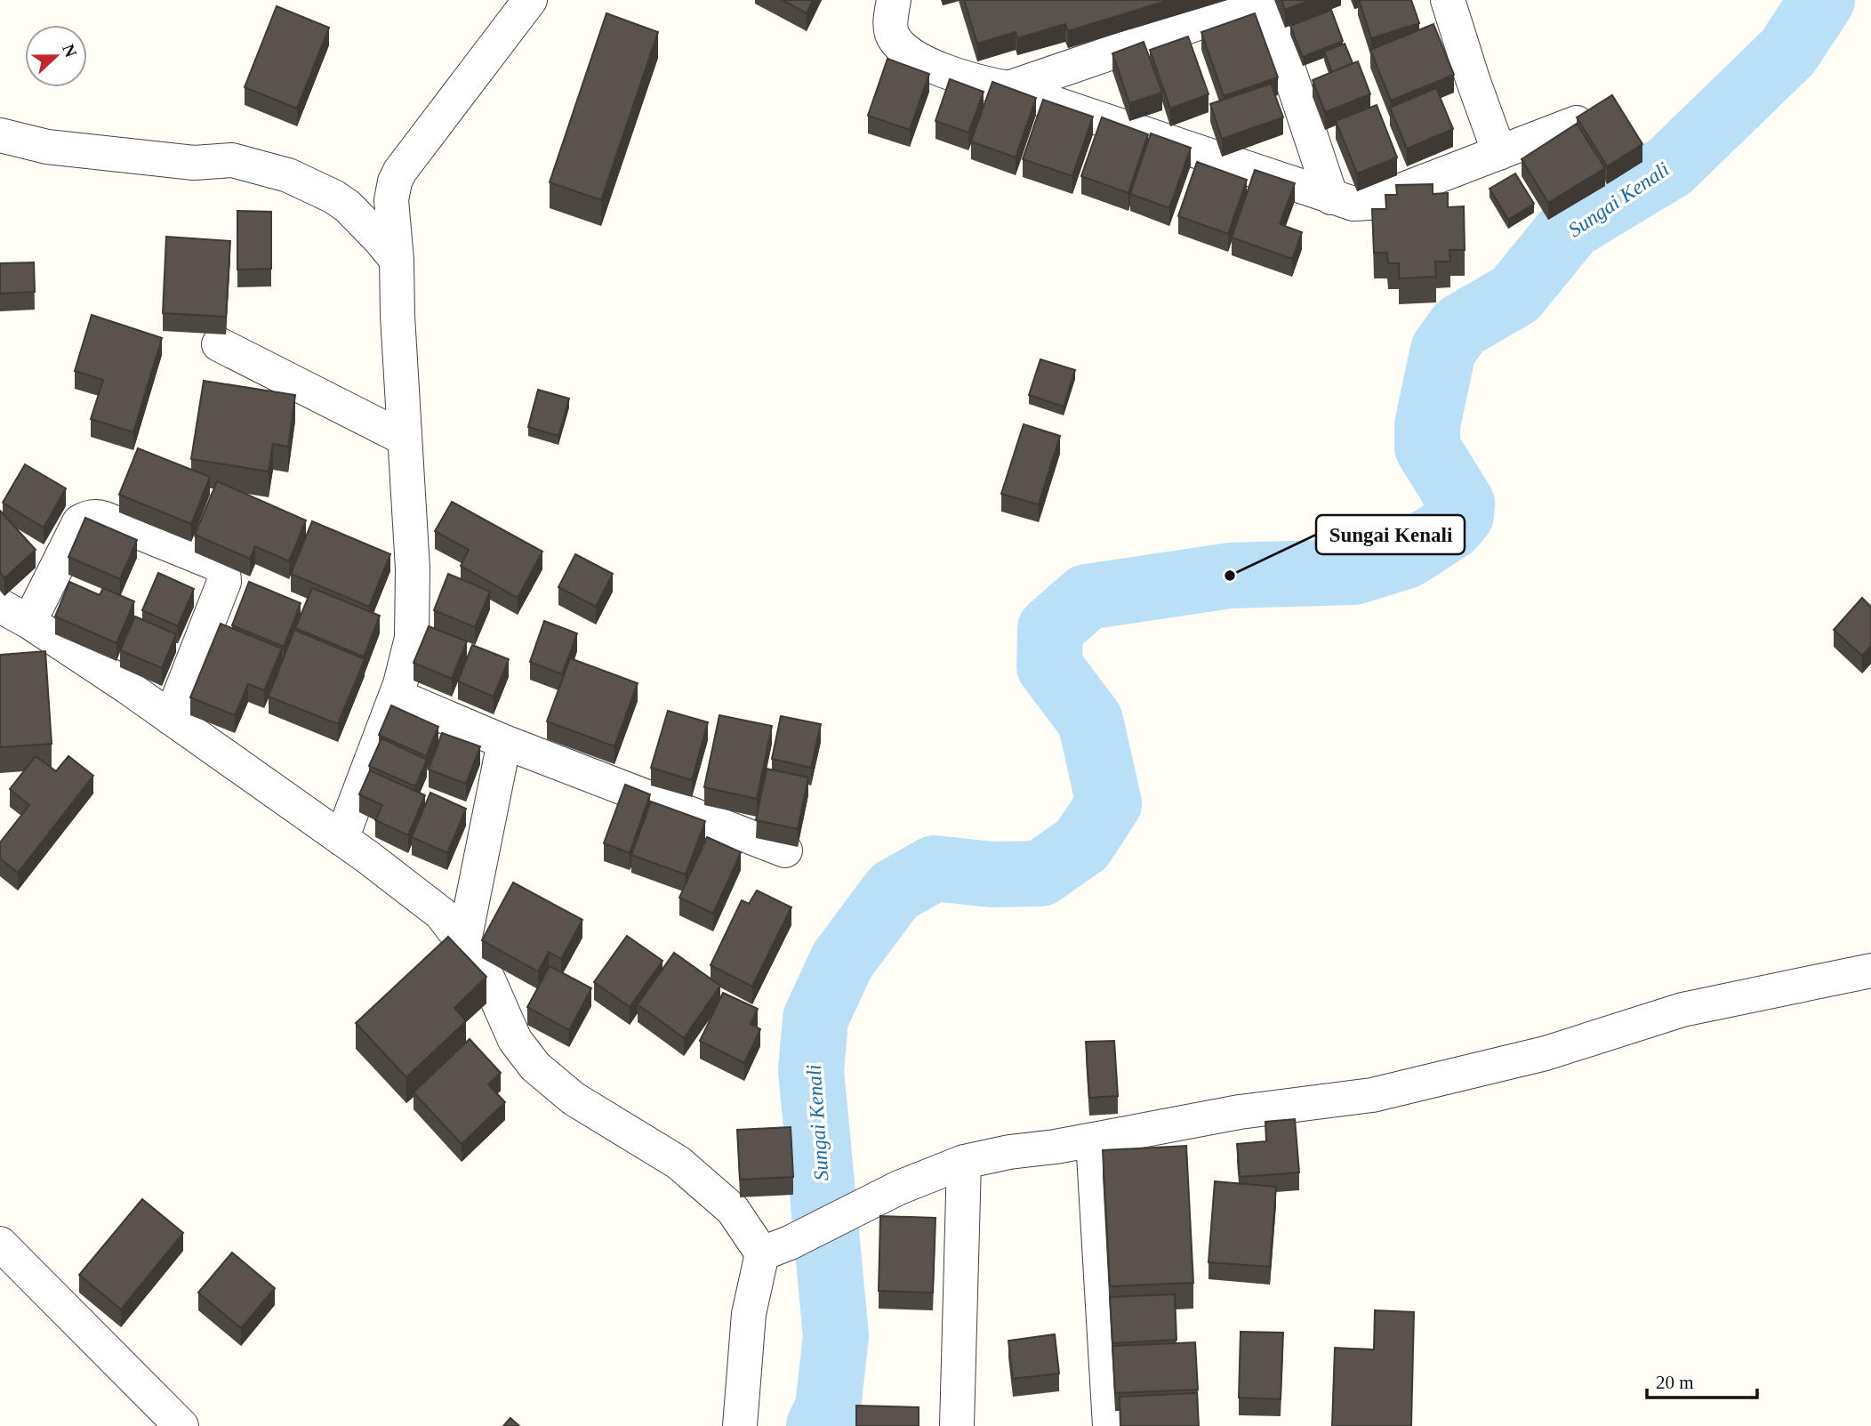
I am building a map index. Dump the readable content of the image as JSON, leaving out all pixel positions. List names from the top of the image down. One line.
{"water":["Sungai Kenali"],"places":["Sungai Kenali"],"scale_bar":"20 m","north":"right"}
